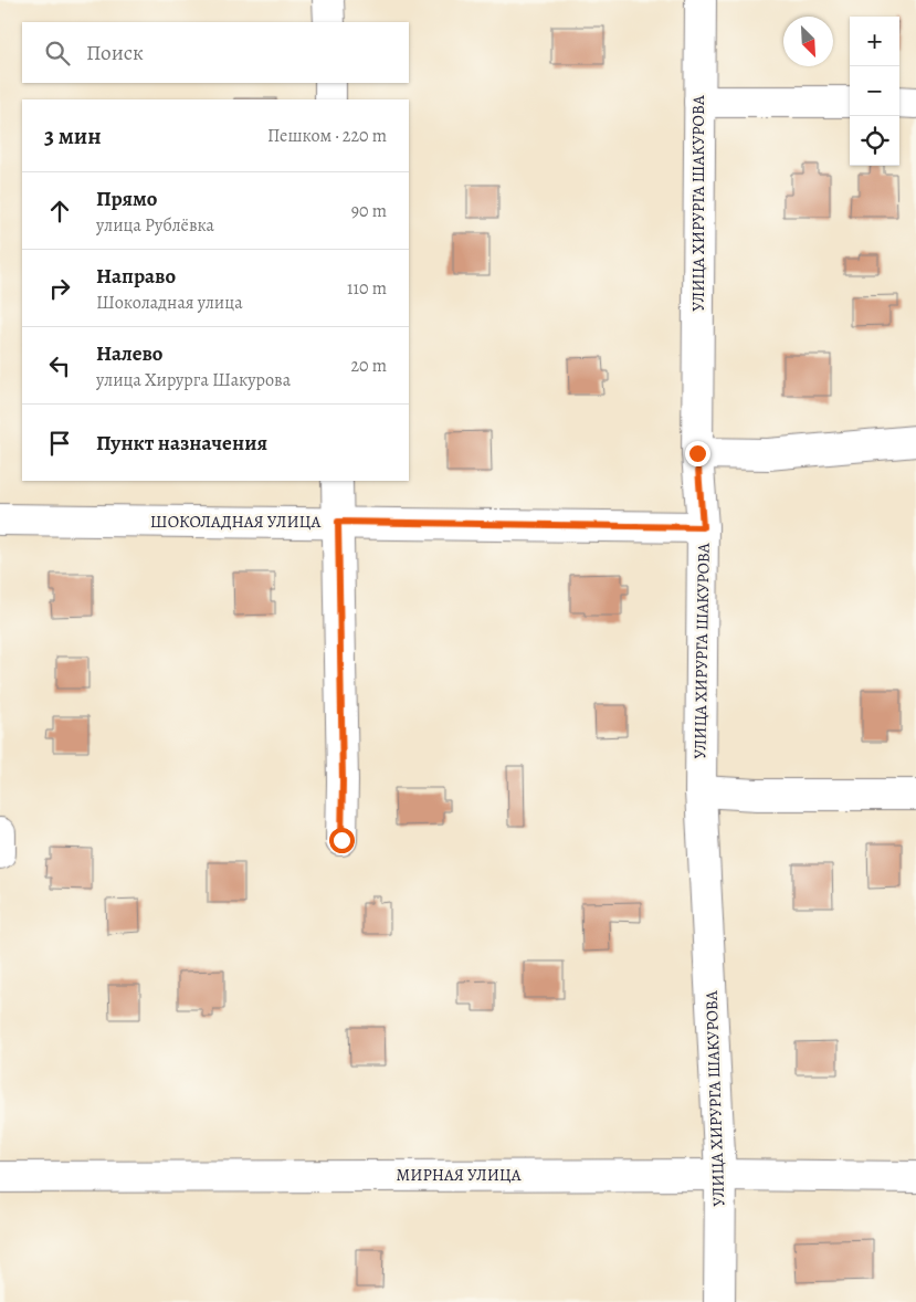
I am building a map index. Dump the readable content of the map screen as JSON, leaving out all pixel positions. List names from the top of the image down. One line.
{"streets":{"street":["УЛИЦА ХИРУРГА ШАКУРОВА","ШОКОЛАДНАЯ УЛИЦА","МИРНАЯ УЛИЦА"]},"crossings":[["УЛИЦА ХИРУРГА ШАКУРОВА","ШОКОЛАДНАЯ УЛИЦА"],["УЛИЦА ХИРУРГА ШАКУРОВА","МИРНАЯ УЛИЦА"]],"north":"bottom right","page":{"map_buttons":["+","−"],"search":"Поиск","heading":["3 мин","Пешком · 220 m"],"list":[["Прямо","улица Рублёвка","90 m"],["Направо","Шоколадная улица","110 m"],["Налево","улица Хирурга Шакурова","20 m"],"Пункт назначения"]}}
